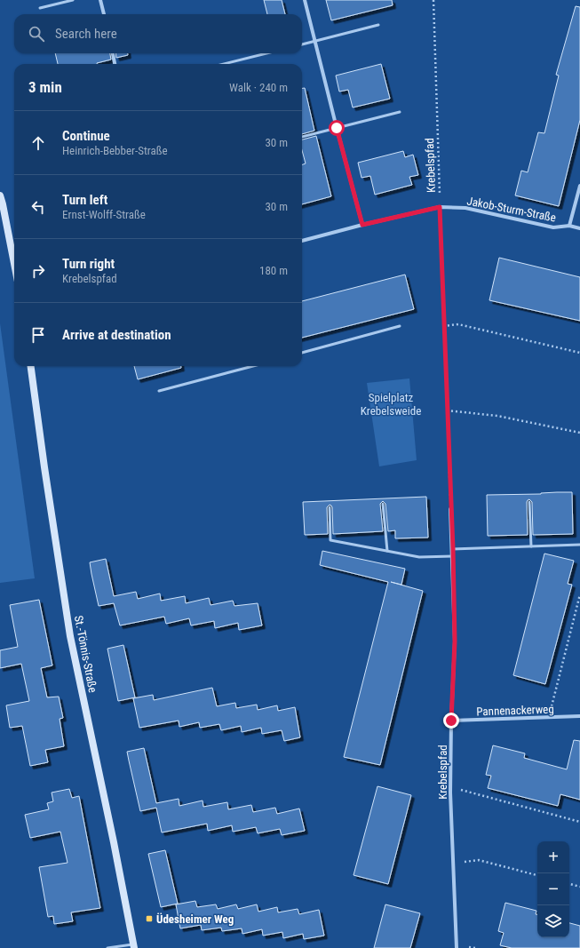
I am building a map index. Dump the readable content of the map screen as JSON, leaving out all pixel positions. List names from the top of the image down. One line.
{"streets":{"main road":["St.-Tönnis-Straße"],"street":["Krebelspfad","Jakob-Sturm-Straße","Pannenackerweg"]},"crossings":[["Krebelspfad","Jakob-Sturm-Straße"],["Krebelspfad","Pannenackerweg"]],"parks":["Spielplatz Krebelsweide"],"places":{"transit":["Üdesheimer Weg"]},"page":{"search":"Search here","heading":["3 min","Walk · 240 m"],"list":[["Continue","Heinrich-Bebber-Straße","30 m"],["Turn left","Ernst-Wolff-Straße","30 m"],["Turn right","Krebelspfad","180 m"],"Arrive at destination"],"map_buttons":["+","−"]}}
